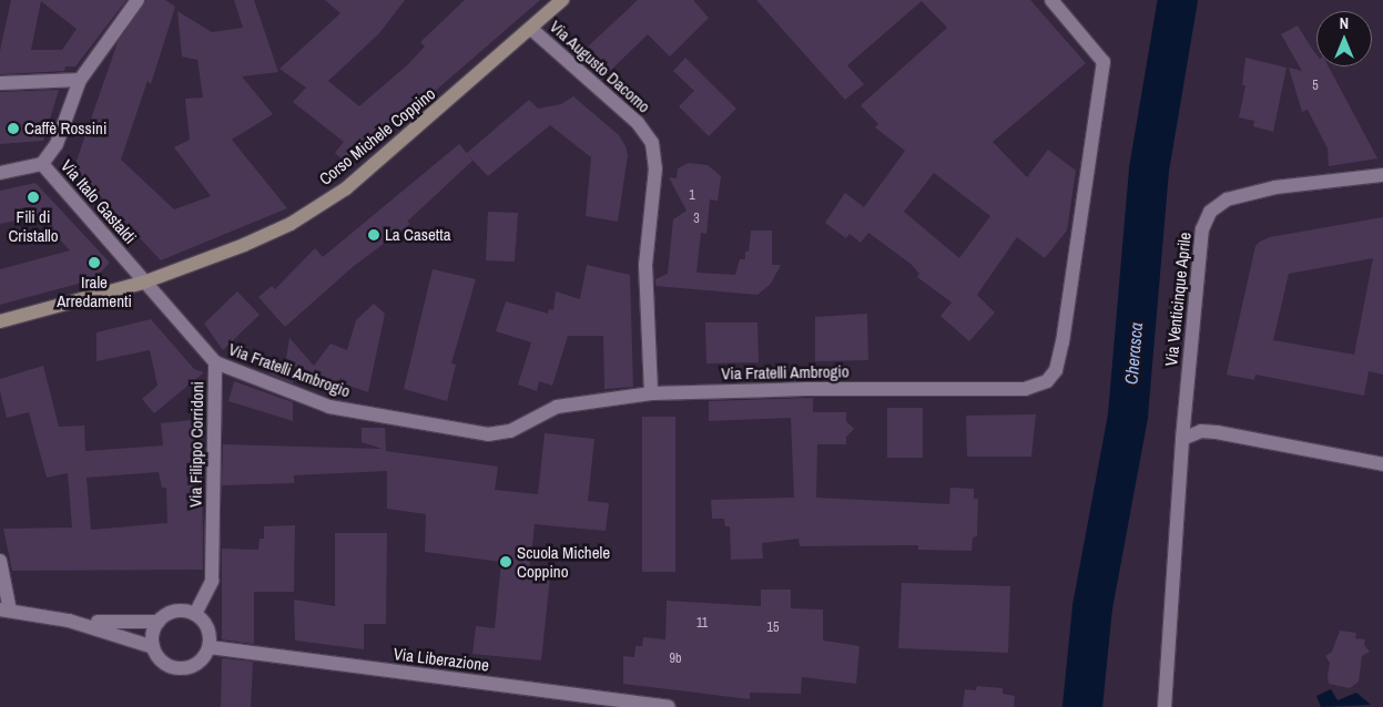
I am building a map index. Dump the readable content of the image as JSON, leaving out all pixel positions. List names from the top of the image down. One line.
{"streets":{"main road":["Corso Michele Coppino"],"street":["Via Augusto Dacomo","Via Italo Gastaldi","Via Venticinque Aprile","Via Fratelli Ambrogio","Via Filippo Corridoni","Via Liberazione"]},"crossings":[["Via Augusto Dacomo","Corso Michele Coppino"],["Via Augusto Dacomo","Via Fratelli Ambrogio"],["Corso Michele Coppino","Via Italo Gastaldi"],["Corso Michele Coppino","Via Filippo Corridoni"],["Via Italo Gastaldi","Via Filippo Corridoni"],["Via Fratelli Ambrogio","Via Filippo Corridoni"],["Via Filippo Corridoni","Via Liberazione"]],"water":["Cherasca"],"places":["Caffè Rossini","Fili di Cristallo","La Casetta","Irale Arredamenti","Scuola Michele Coppino"],"house_numbers":["5","1","3","11","15","9b"],"north":"top"}
